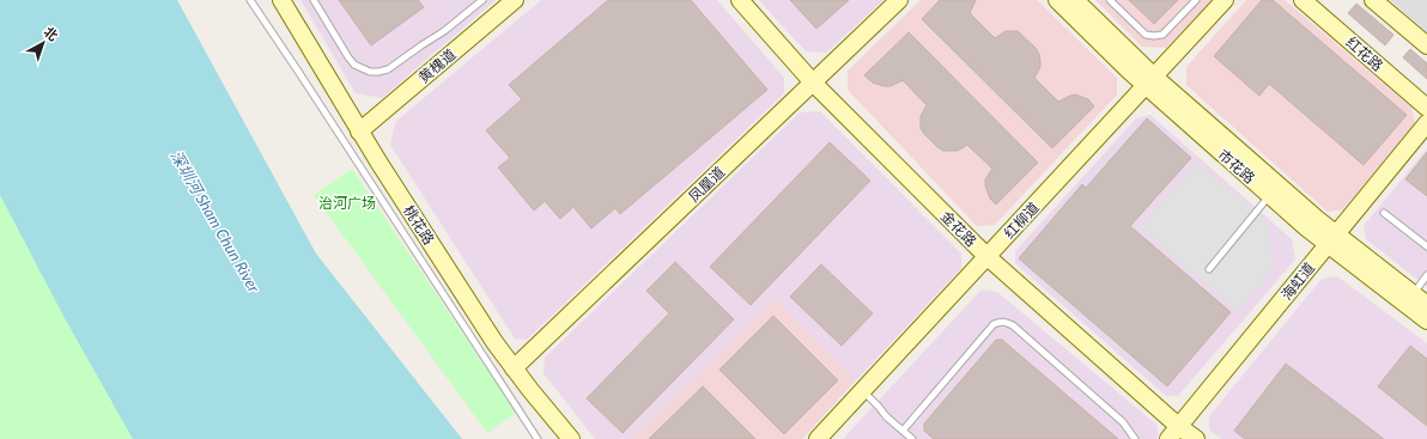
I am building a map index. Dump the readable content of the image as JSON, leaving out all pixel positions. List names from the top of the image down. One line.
{"streets":{"street":["红花路","黄槐道","市花路","凤凰道","红柳道","桃花路","金花路","海虹道"]},"crossings":[["黄槐道","桃花路"],["市花路","红柳道"],["市花路","海虹道"],["凤凰道","桃花路"],["凤凰道","金花路"],["红柳道","金花路"],["金花路","海虹道"]],"water":["深圳河 Sham Chun River"],"parks":["治河广场"],"north":"top right"}
